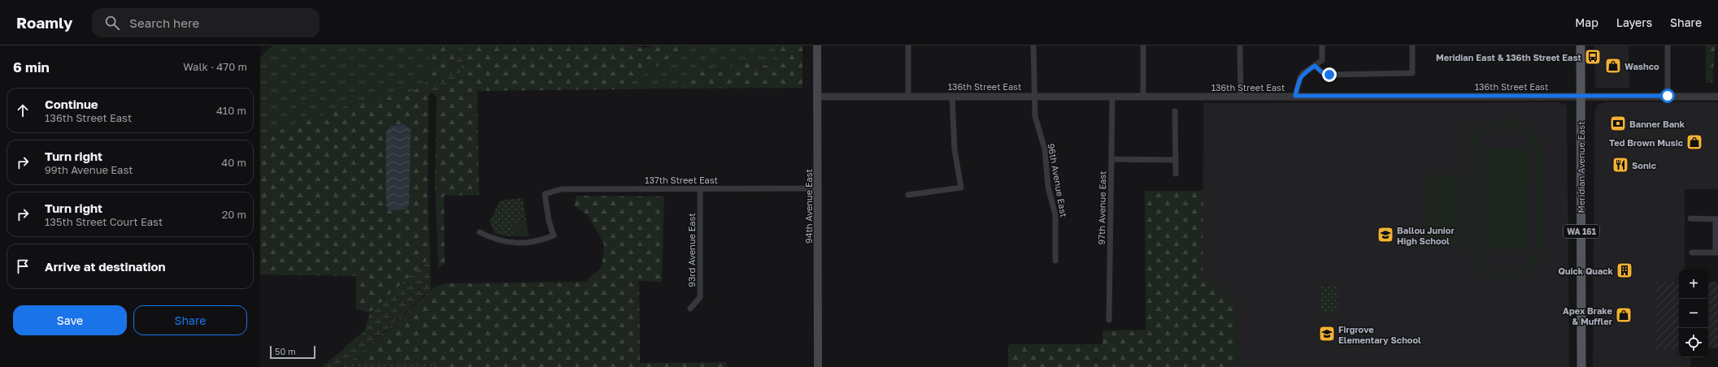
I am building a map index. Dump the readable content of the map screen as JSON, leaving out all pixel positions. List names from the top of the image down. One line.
{"streets":{"main road":["Meridian Avenue East","94th Avenue East","WA 161"],"street":["136th Street East","137th Street East","96th Avenue East","97th Avenue East","93rd Avenue East"]},"crossings":[["136th Street East","Meridian Avenue East"],["136th Street East","96th Avenue East"],["136th Street East","94th Avenue East"],["136th Street East","97th Avenue East"],["137th Street East","94th Avenue East"],["137th Street East","93rd Avenue East"]],"places":{"bus stop":["Meridian East & 136th Street East"],"shop":["Washco","Ted Brown Music","Apex Brake & Muffler"],"bank":["Banner Bank"],"restaurant":["Sonic"],"school or university":["Ballou Junior High School","Firgrove Elementary School"],"building":["Quick Quack"]},"scale_bar":"50 m","page":{"header":"Roamly","search":"Search here","nav":["Map","Layers","Share"],"heading":["6 min","Walk · 470 m"],"list":[["Continue","136th Street East","410 m"],["Turn right","99th Avenue East","40 m"],["Turn right","135th Street Court East","20 m"],"Arrive at destination"],"map_buttons":["+","−"],"buttons":["Save","Share"],"scale":"50 m"}}
